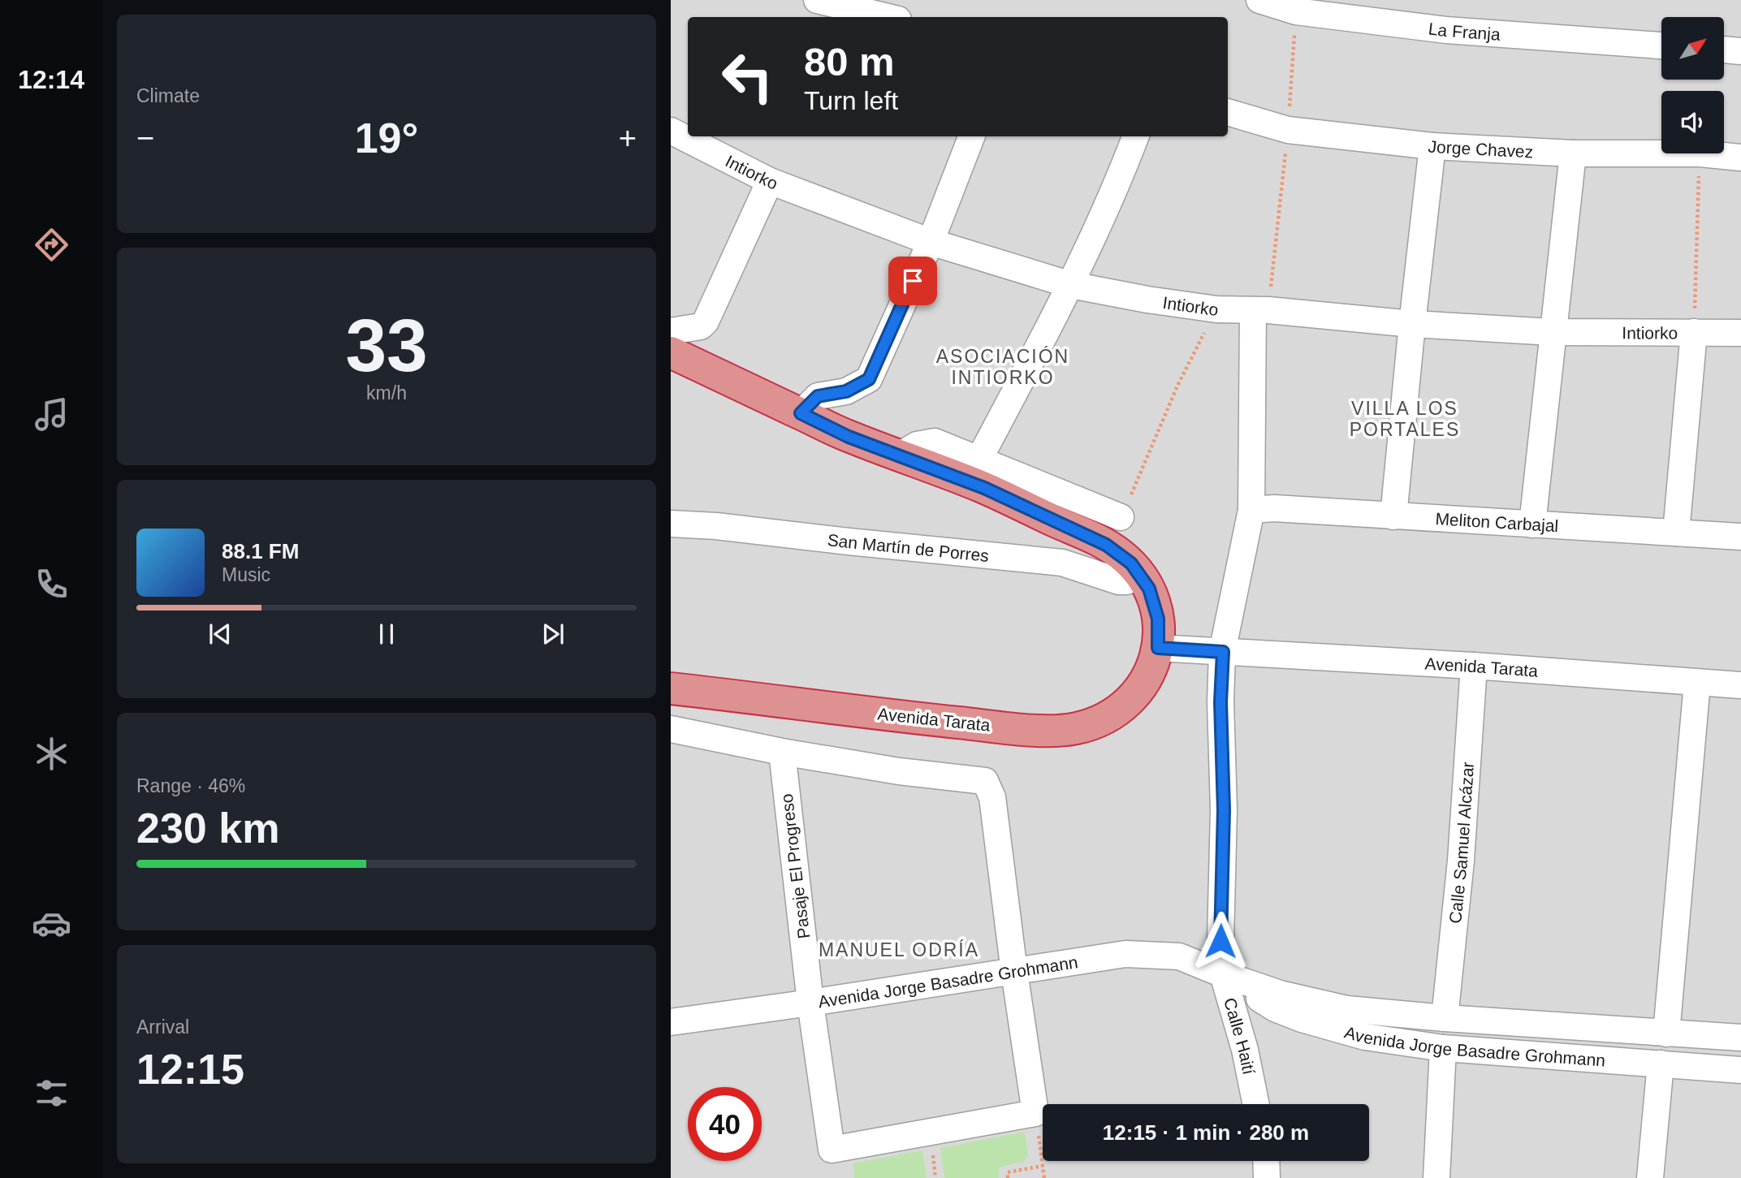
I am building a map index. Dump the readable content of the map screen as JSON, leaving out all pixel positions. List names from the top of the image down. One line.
{"streets":{"highway":["Avenida Tarata"],"street":["La Franja","Jorge Chavez","Intiorko","Meliton Carbajal","San Martín de Porres","Calle Samuel Alcázar","Pasaje El Progreso","Avenida Jorge Basadre Grohmann","Calle Haití"]},"crossings":[["Intiorko","Calle Haití"],["Meliton Carbajal","Calle Haití"],["Avenida Tarata","Calle Samuel Alcázar"],["Avenida Tarata","Calle Haití"],["Calle Samuel Alcázar","Avenida Jorge Basadre Grohmann"],["Pasaje El Progreso","Avenida Jorge Basadre Grohmann"],["Avenida Jorge Basadre Grohmann","Calle Haití"]],"districts":["ASOCIACIÓN INTIORKO","VILLA LOS PORTALES","MANUEL ODRÍA"],"north":"top right","page":{"tabs":"12:14","tile":["Climate",["33","km/h"],["Range · 46%","230 km"],["Arrival","12:15"]],"turn":["80 m","Turn left"],"heat":["−","19°","+"],"song":["88.1 FM","Music"],"limit":"40","trip":"12:15 · 1 min · 280 m"}}
